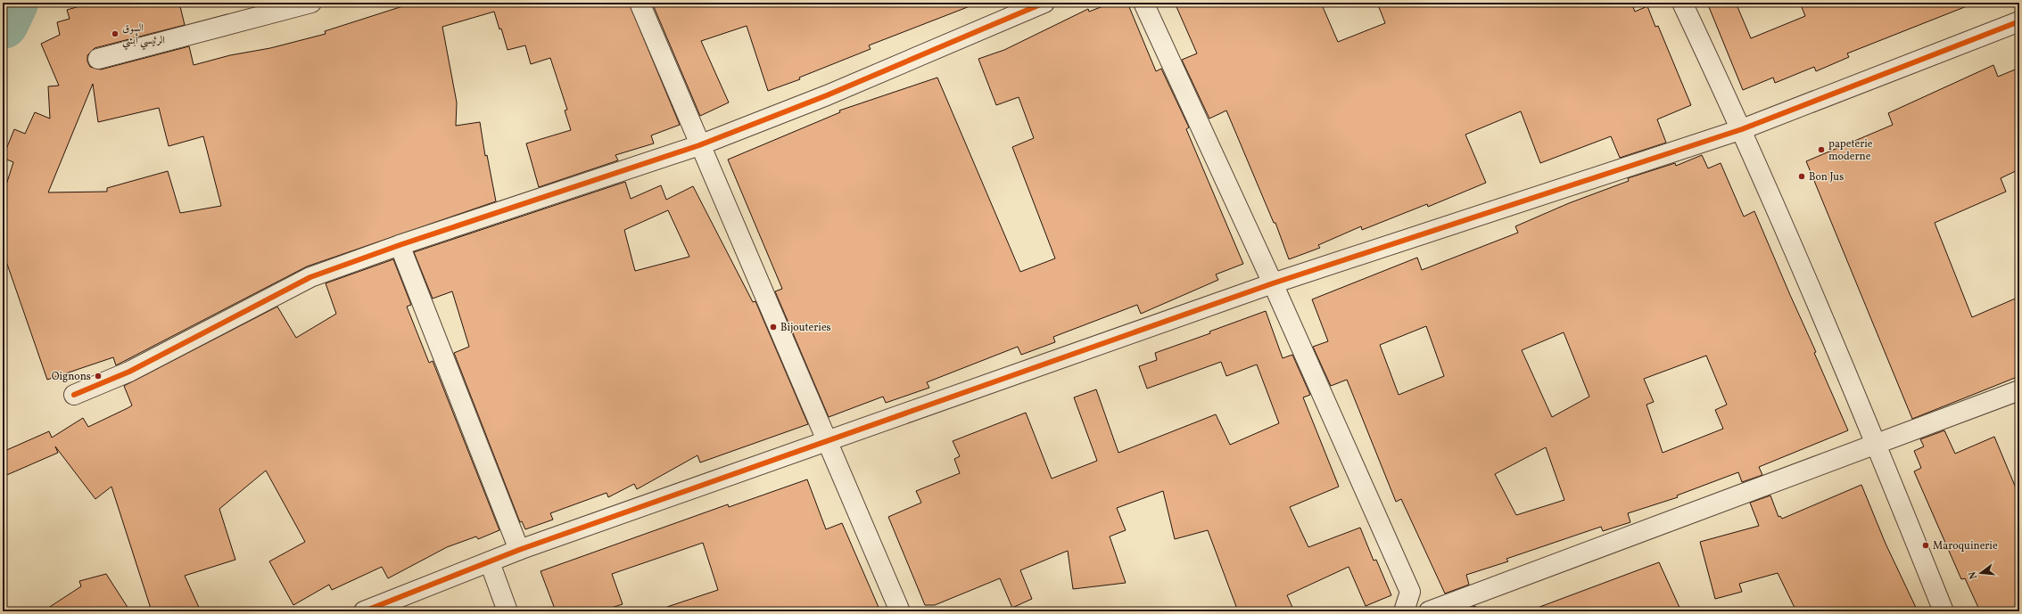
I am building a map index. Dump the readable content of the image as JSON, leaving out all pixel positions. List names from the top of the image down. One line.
{"places":["السوق الرئيسي أبشي","papeterie moderne","Bon Jus","Bijouteries","Oignons","Maroquinerie"],"north":"left"}
